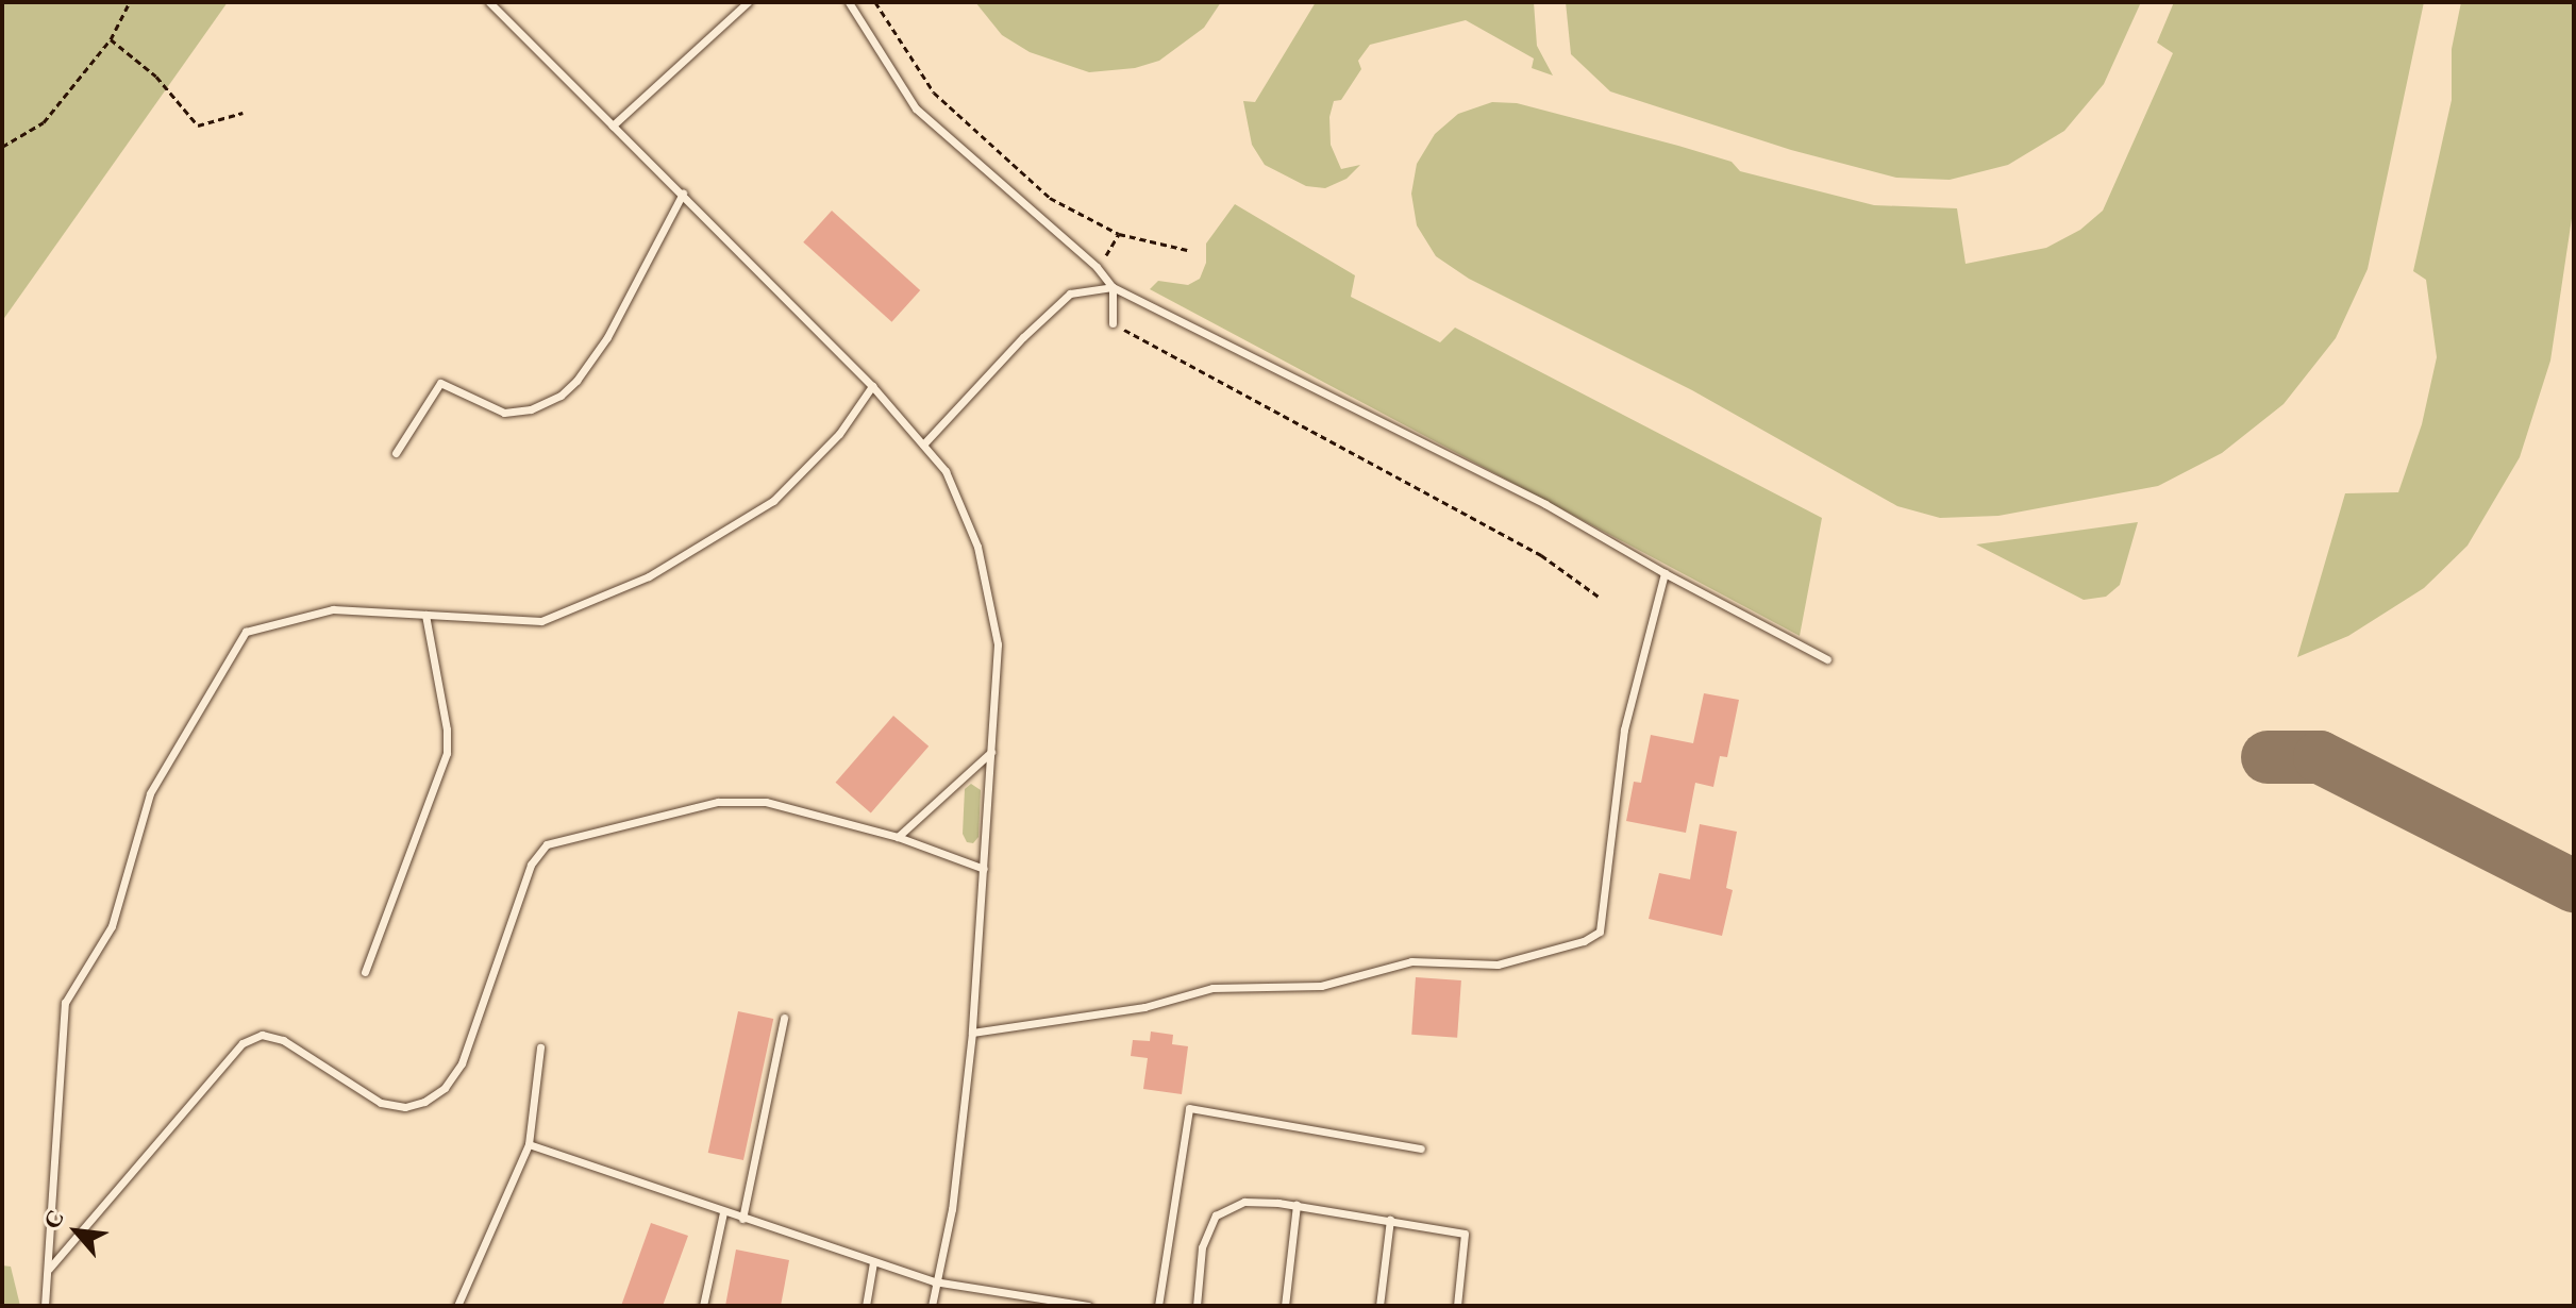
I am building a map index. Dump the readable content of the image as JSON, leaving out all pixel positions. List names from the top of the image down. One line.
{"north":"top left"}
